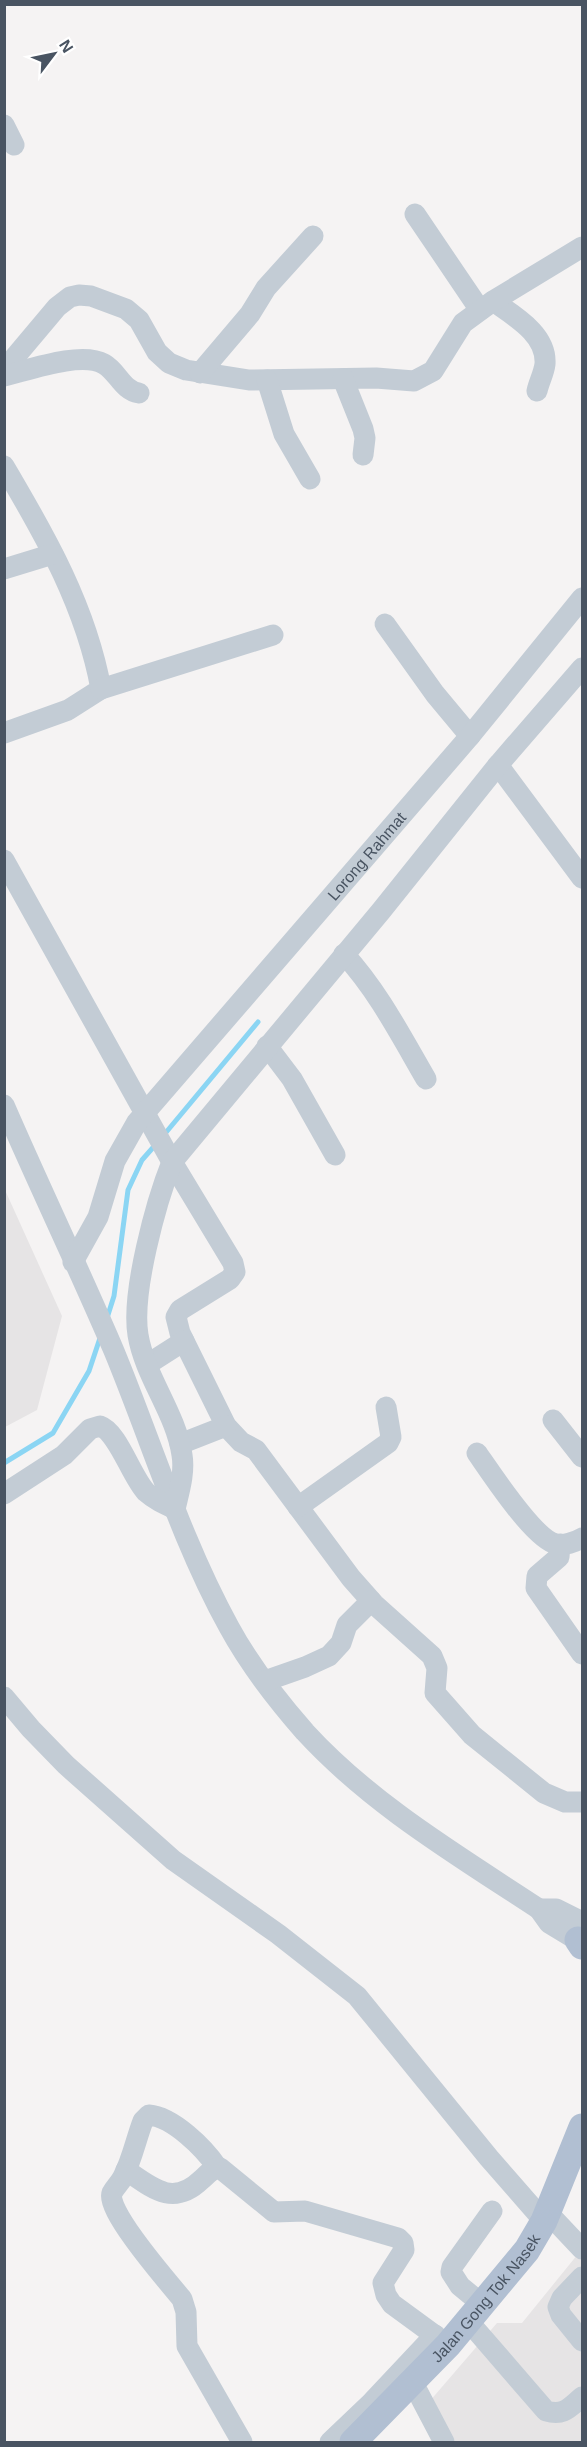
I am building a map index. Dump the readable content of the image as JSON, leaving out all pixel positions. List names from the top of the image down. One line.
{"streets":{"main road":["Jalan Gong Tok Nasek"],"street":["Lorong Rahmat"]},"north":"top right"}
